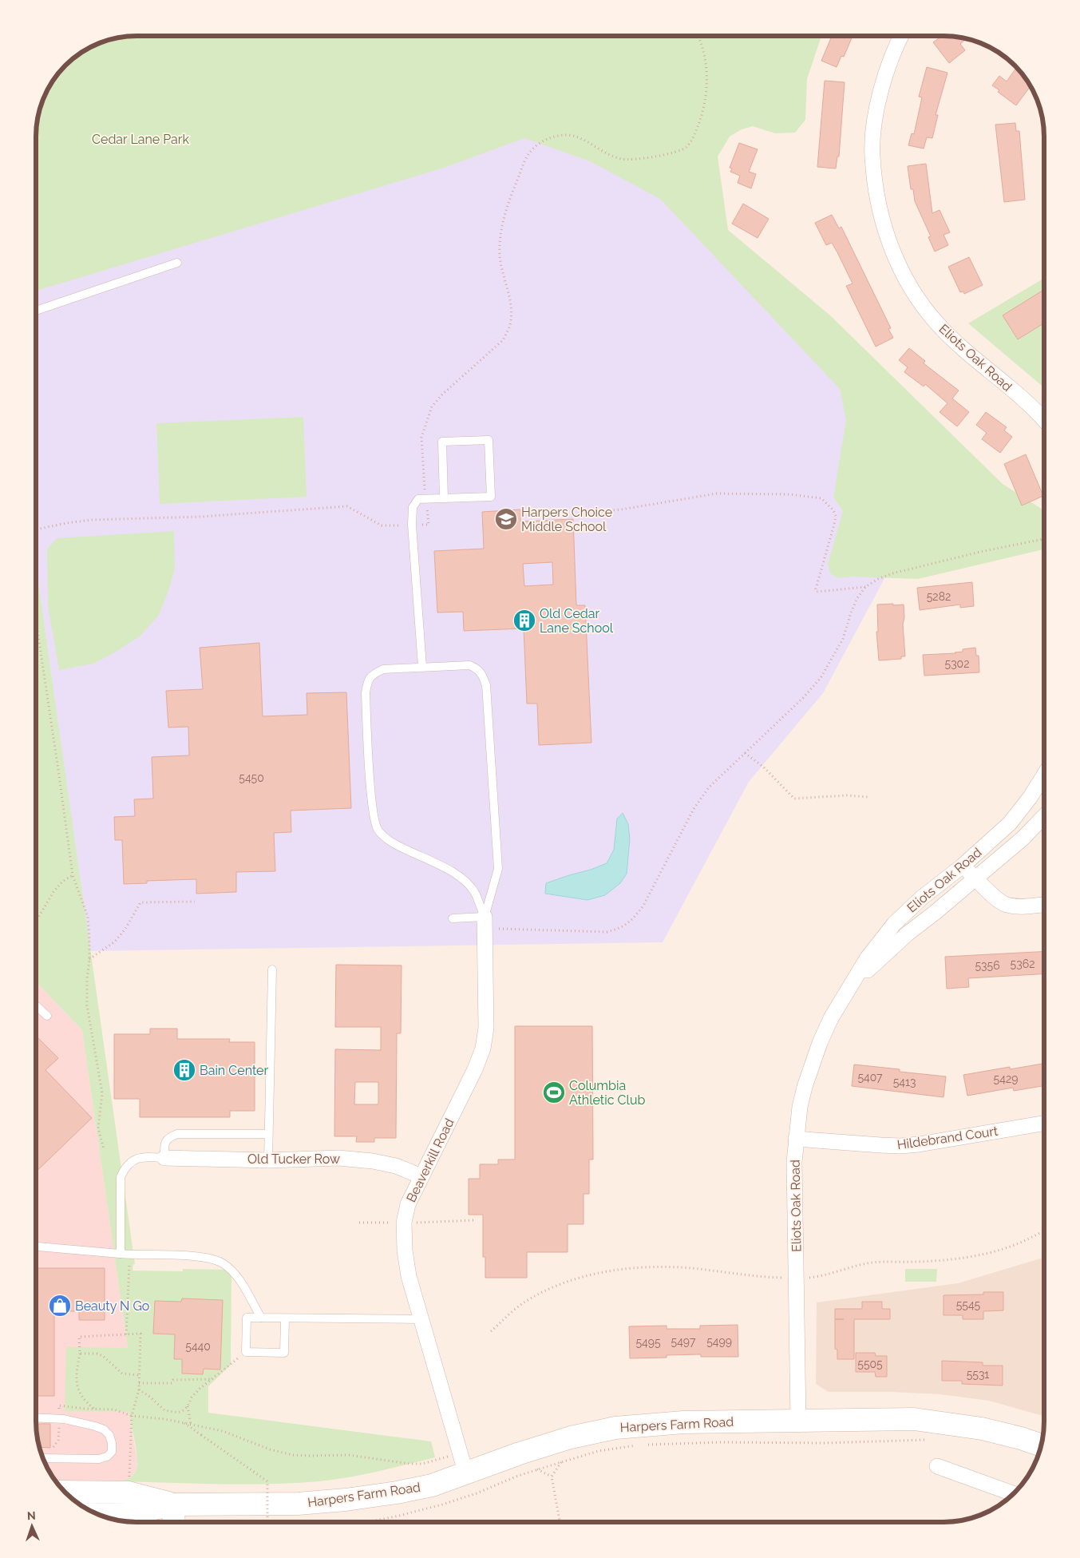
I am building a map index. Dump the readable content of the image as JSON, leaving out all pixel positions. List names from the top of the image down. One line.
{"streets":{"main road":["Harpers Farm Road"],"street":["Eliots Oak Road","Hildebrand Court","Old Tucker Row","Beaverkill Road"]},"crossings":[["Eliots Oak Road","Hildebrand Court"],["Eliots Oak Road","Harpers Farm Road"],["Old Tucker Row","Beaverkill Road"],["Beaverkill Road","Harpers Farm Road"]],"parks":["Cedar Lane Park"],"places":{"school or university":["Harpers Choice Middle School"],"building":["Old Cedar Lane School","Bain Center"],"sports":["Columbia Athletic Club"],"shop":["Beauty N Go"]},"house_numbers":["5282","5302","5450","5362","5356","5407","5429","5413","5545","5497","5499","5495","5440","5505","5531"],"north":"top"}
